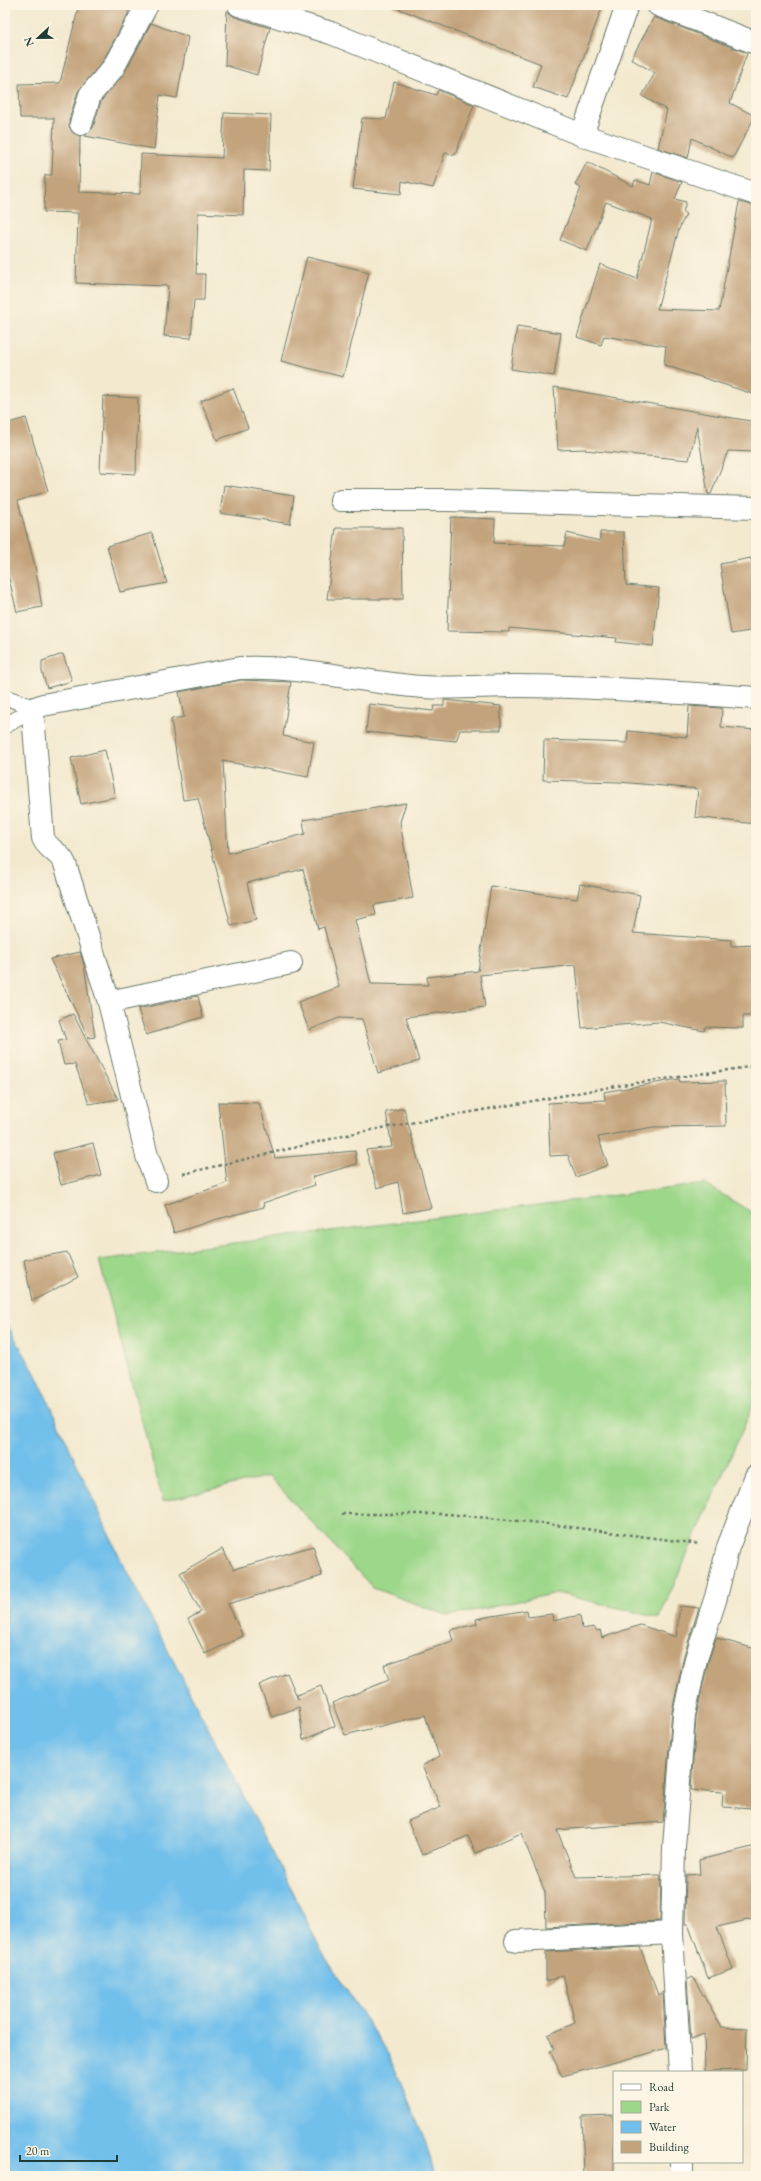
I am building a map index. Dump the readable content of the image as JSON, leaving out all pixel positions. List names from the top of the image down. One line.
{"legend":["Road","Park","Water","Building"],"scale_bar":"20 m","north":"left"}
